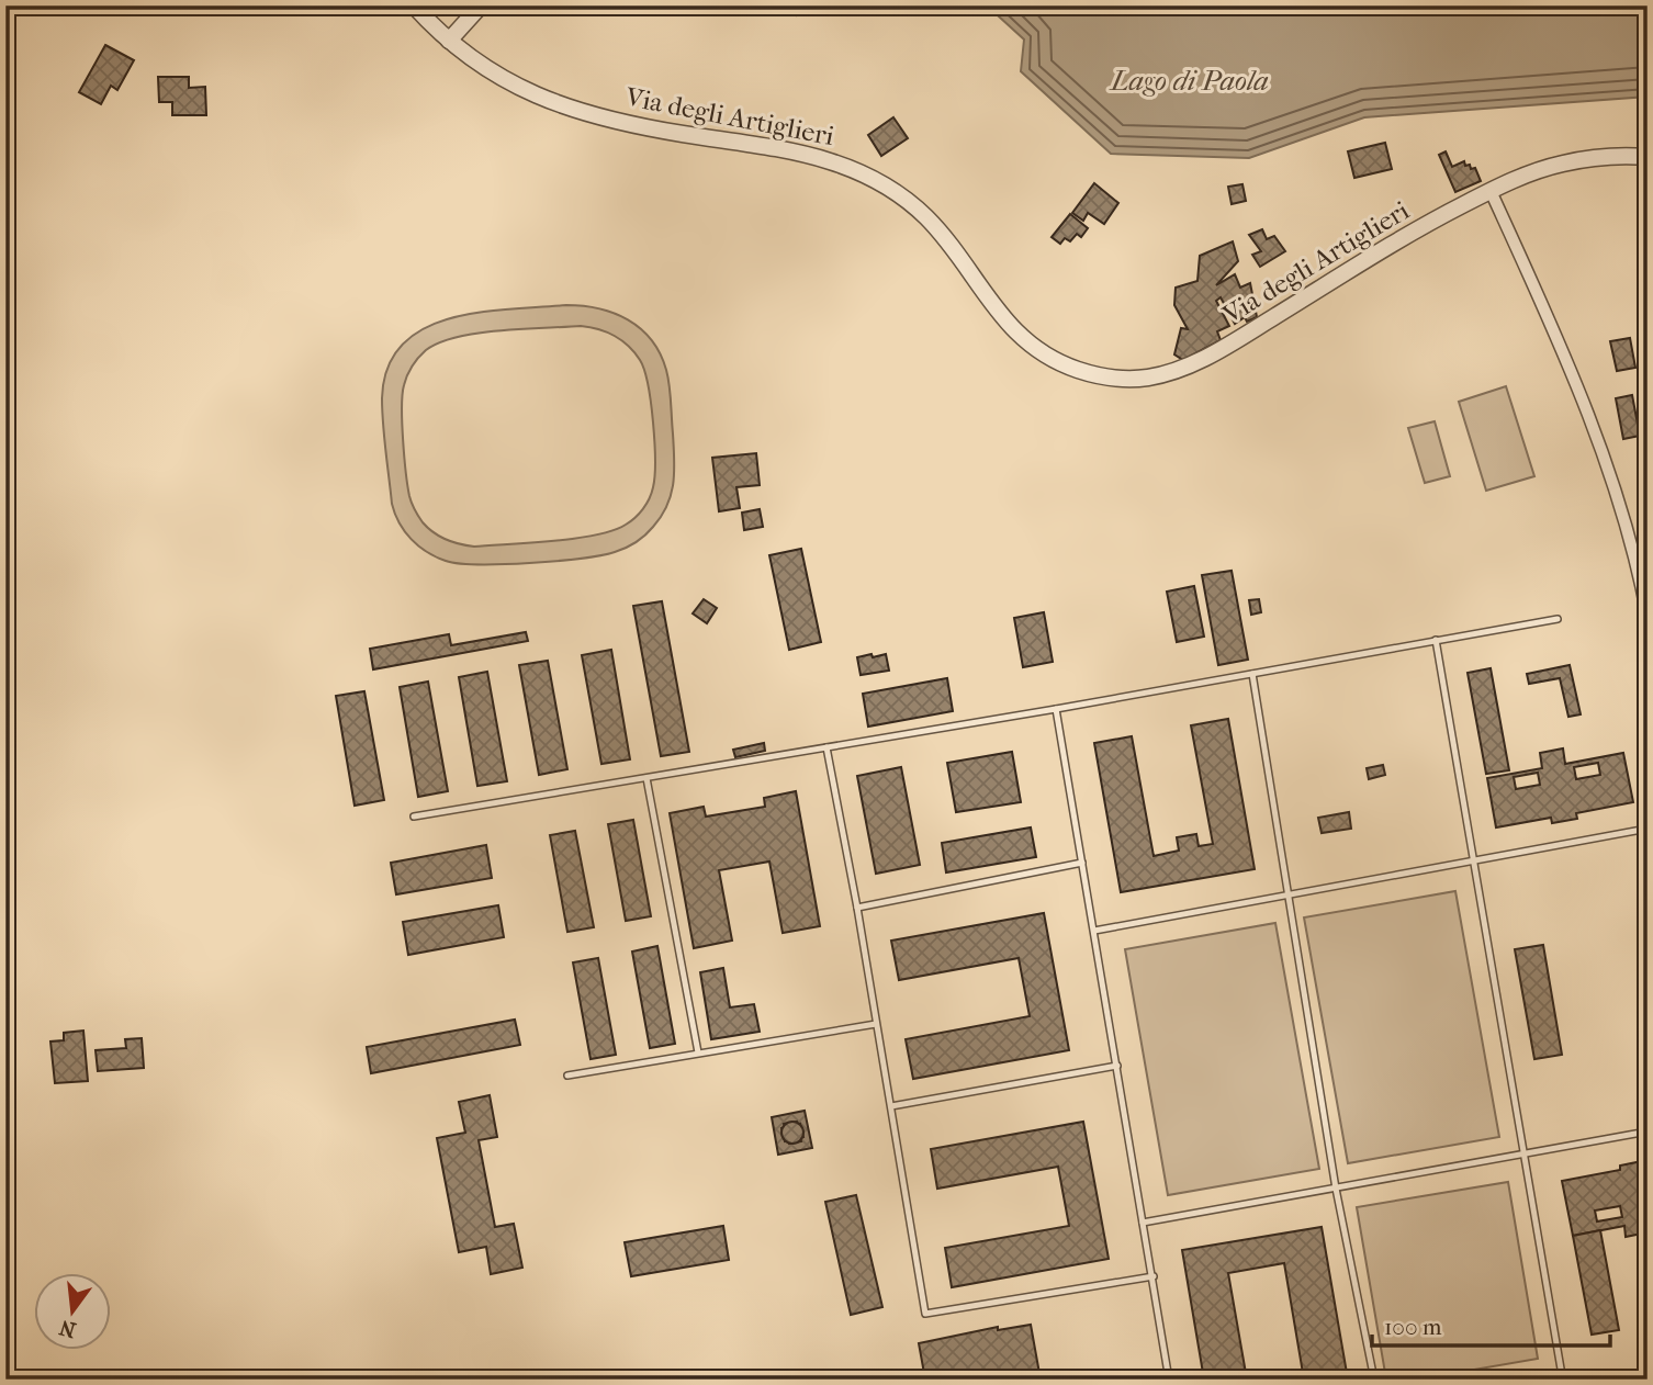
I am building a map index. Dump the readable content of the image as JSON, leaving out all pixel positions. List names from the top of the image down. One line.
{"streets":{"street":["Via degli Artiglieri"]},"water":["Lago di Paola"],"scale_bar":"100 m","north":"bottom"}
